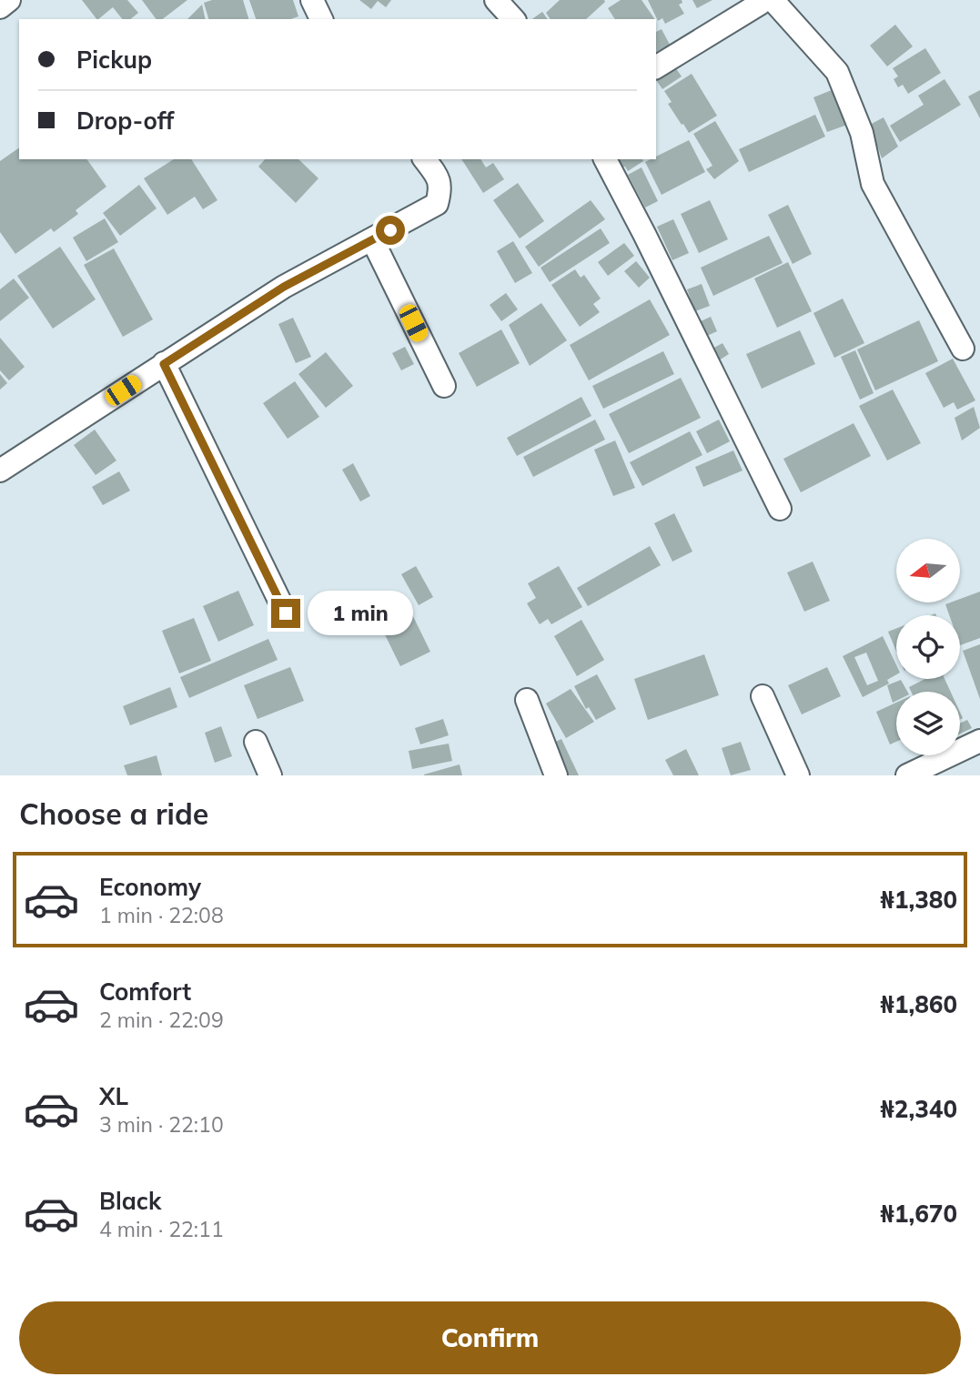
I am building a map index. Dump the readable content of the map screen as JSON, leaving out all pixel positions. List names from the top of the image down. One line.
{"north":"left","page":{"banner":["Pickup","Drop-off"],"bubble":"1 min","heading":"Choose a ride","list":[{"name":"Economy","note":"1 min · 22:08","value":"₦1,380"},{"name":"Comfort","note":"2 min · 22:09","value":"₦1,860"},{"name":"XL","note":"3 min · 22:10","value":"₦2,340"},{"name":"Black","note":"4 min · 22:11","value":"₦1,670"}],"buttons":"Confirm"}}
